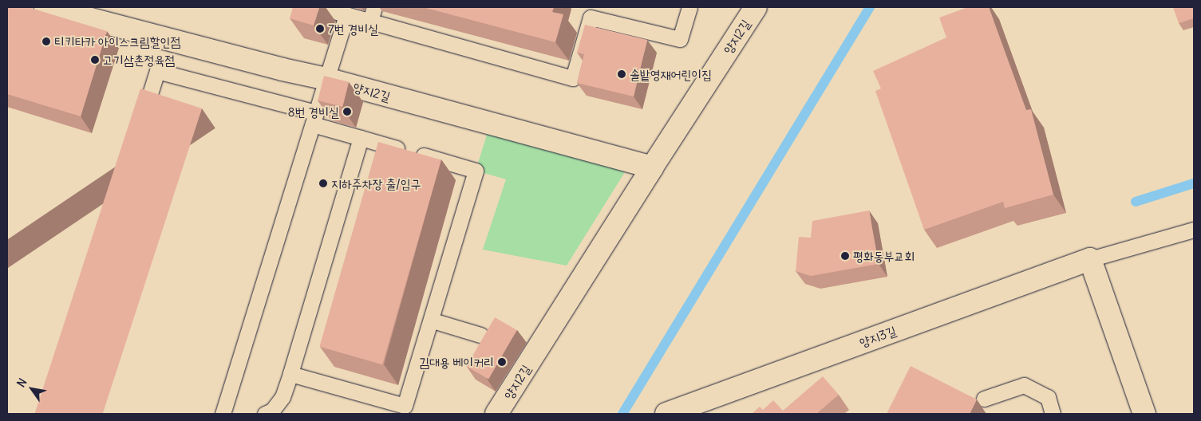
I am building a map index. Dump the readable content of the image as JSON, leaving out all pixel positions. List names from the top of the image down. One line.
{"streets":{"street":["양지2길","양지3길"]},"places":["7번 경비실","티키타카 아이스크림할인점","고기삼촌정육점","솔밭영재어린이집","8번 경비실","지하주차장 출/입구","평화동부교회","김대용 베이커리"],"north":"top left"}
